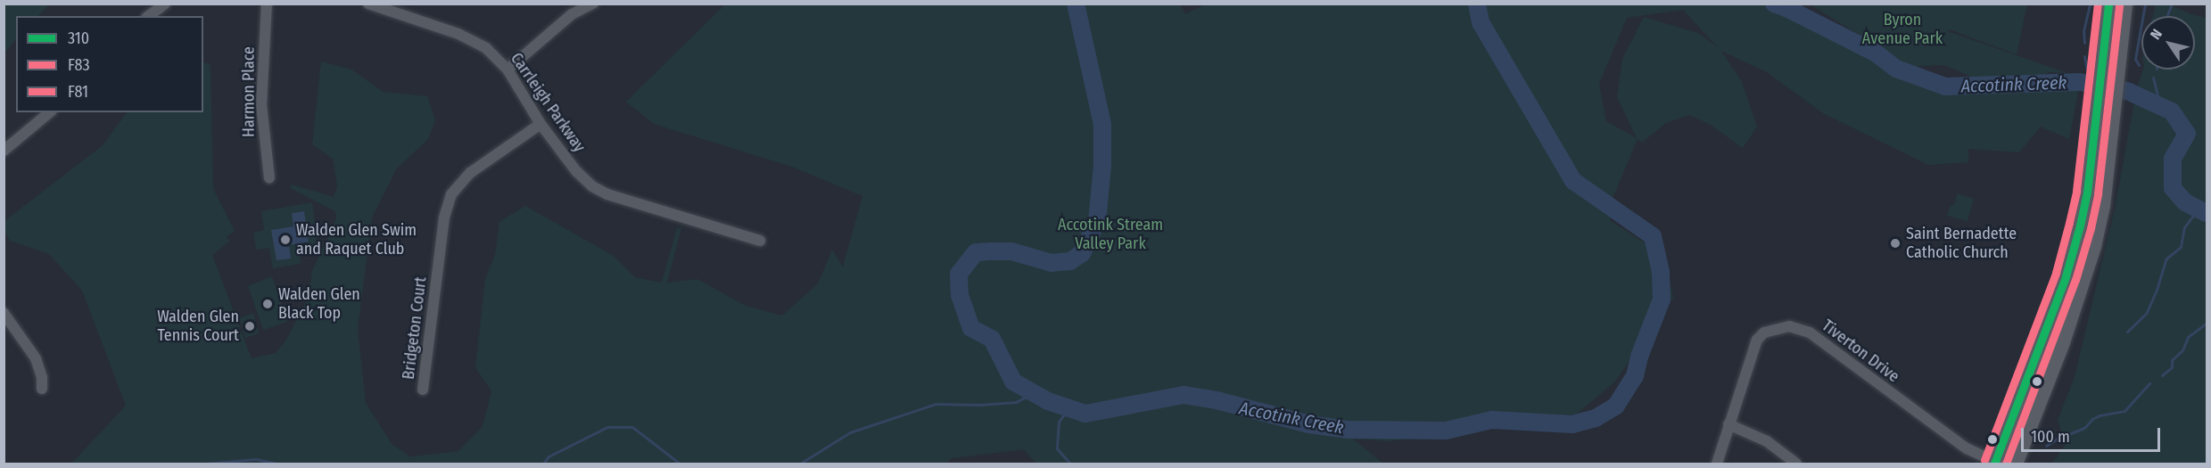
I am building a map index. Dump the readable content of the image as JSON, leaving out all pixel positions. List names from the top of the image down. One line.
{"streets":{"street":["Harmon Place","Carrleigh Parkway","Bridgeton Court","Tiverton Drive"]},"crossings":[["Carrleigh Parkway","Bridgeton Court"]],"water":["Accotink Creek"],"parks":["Byron Avenue Park","Accotink Stream Valley Park"],"places":["Walden Glen Swim and Raquet Club","Saint Bernadette Catholic Church","Walden Glen Black Top","Walden Glen Tennis Court"],"lines":["transit line 310","transit line F81","transit line F83"],"legend":["310","F83","F81"],"scale_bar":"100 m","north":"top left"}
